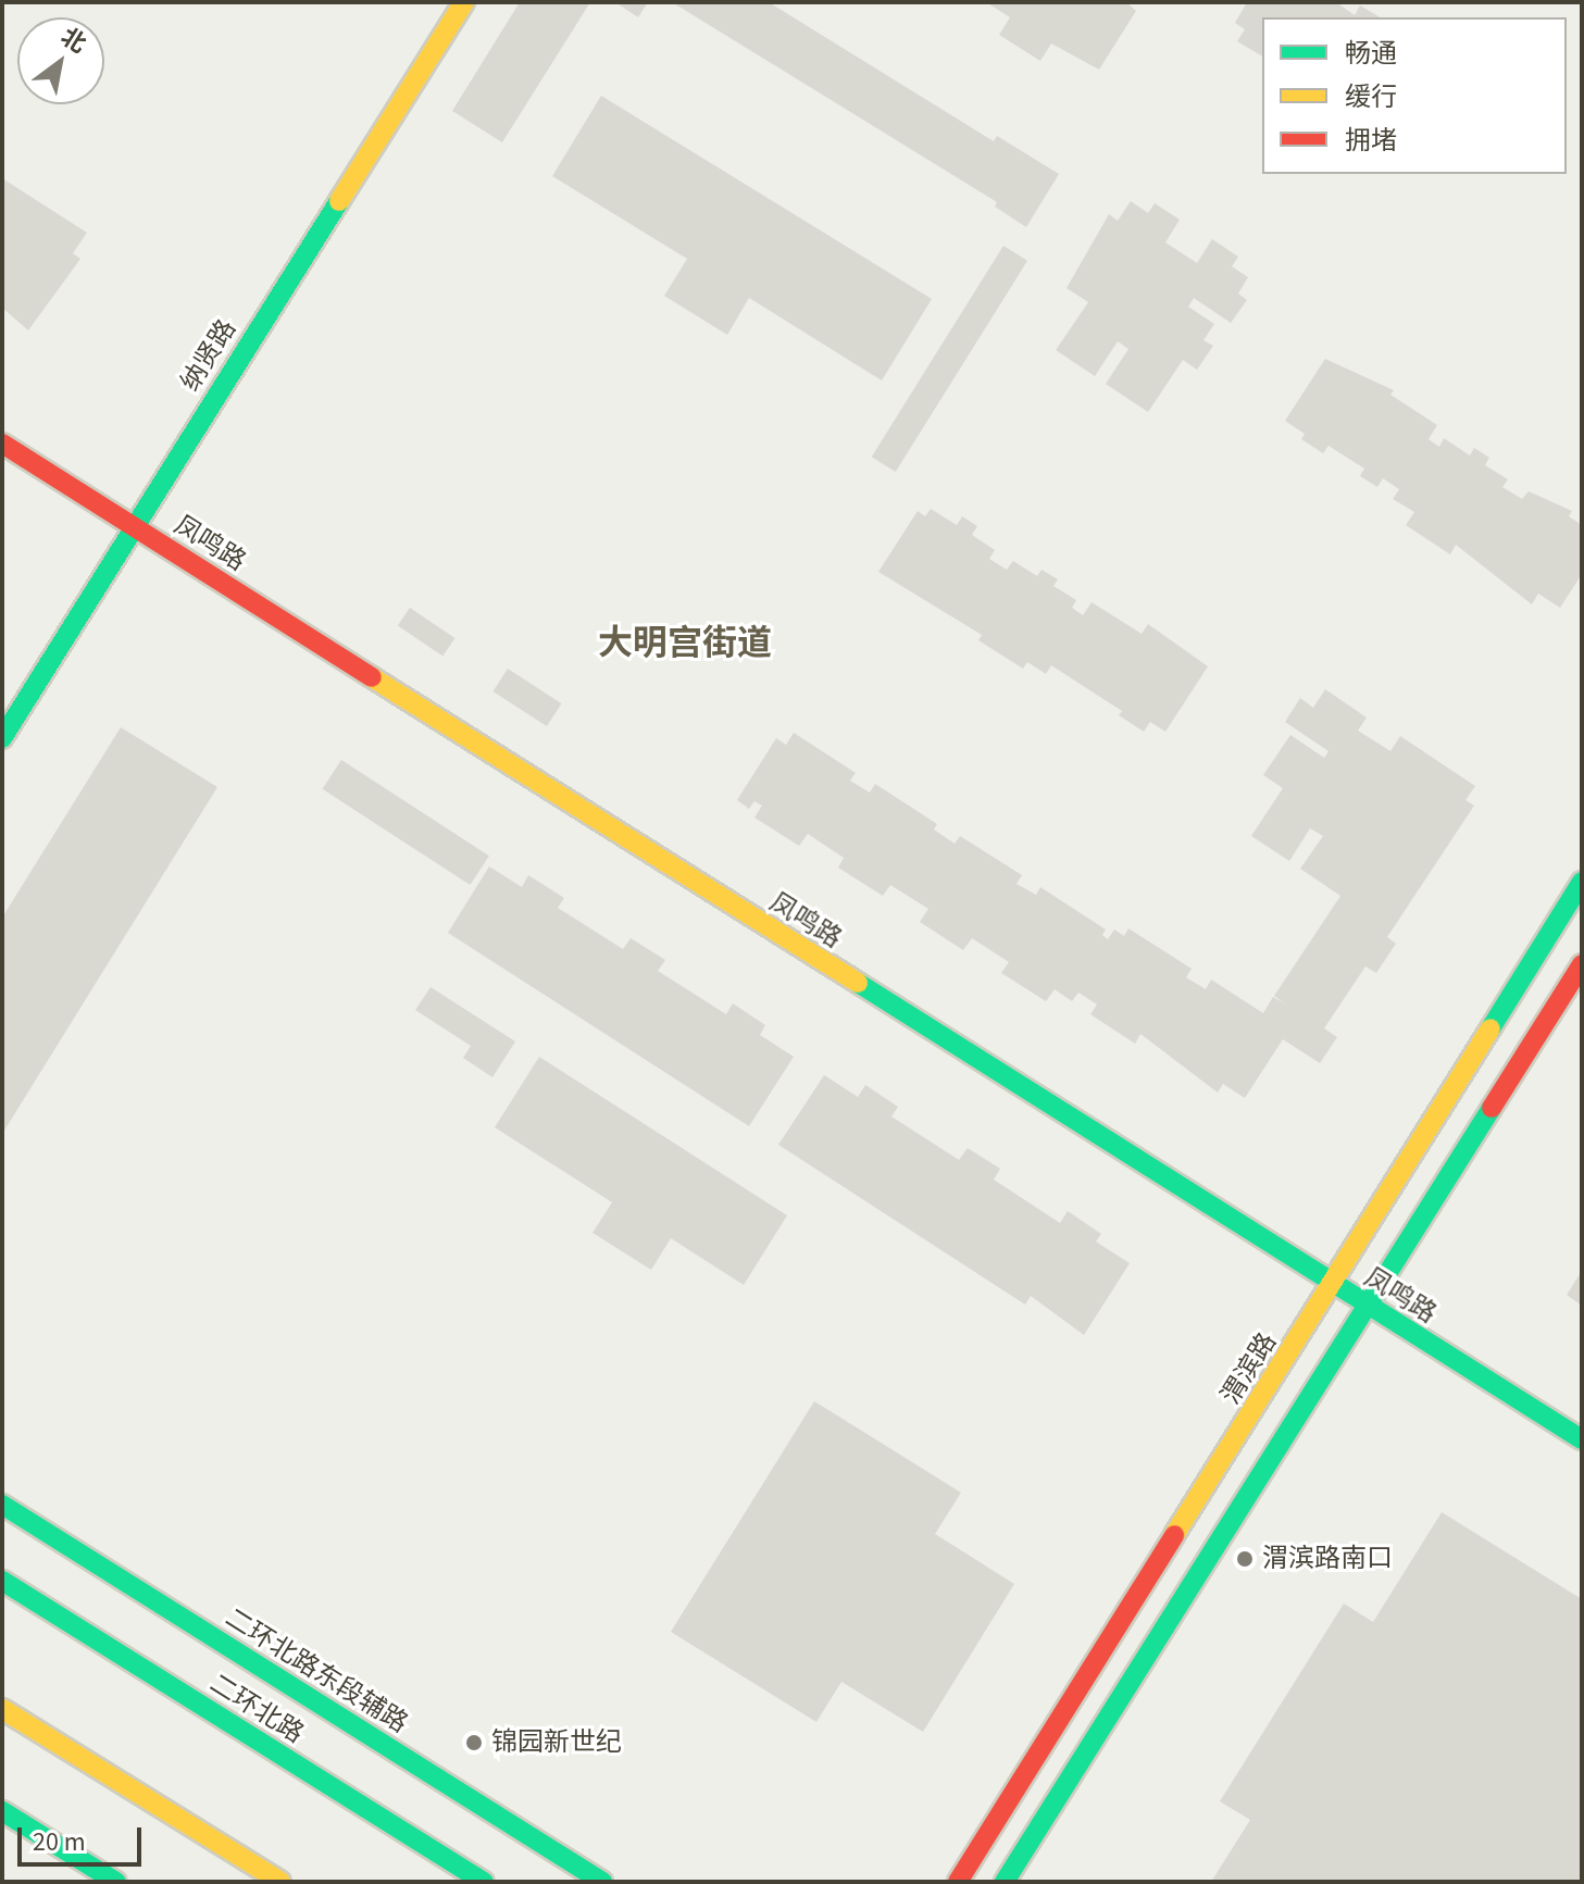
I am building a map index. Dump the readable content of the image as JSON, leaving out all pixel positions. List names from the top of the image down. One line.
{"streets":{"main road":["纳贤路","凤鸣路","渭滨路","二环北路东段辅路","二环北路"]},"crossings":[["纳贤路","凤鸣路"],["凤鸣路","渭滨路"]],"districts":["大明宫街道"],"places":["渭滨路南口","锦园新世纪"],"legend":["畅通","缓行","拥堵"],"scale_bar":"20 m","north":"top right"}
